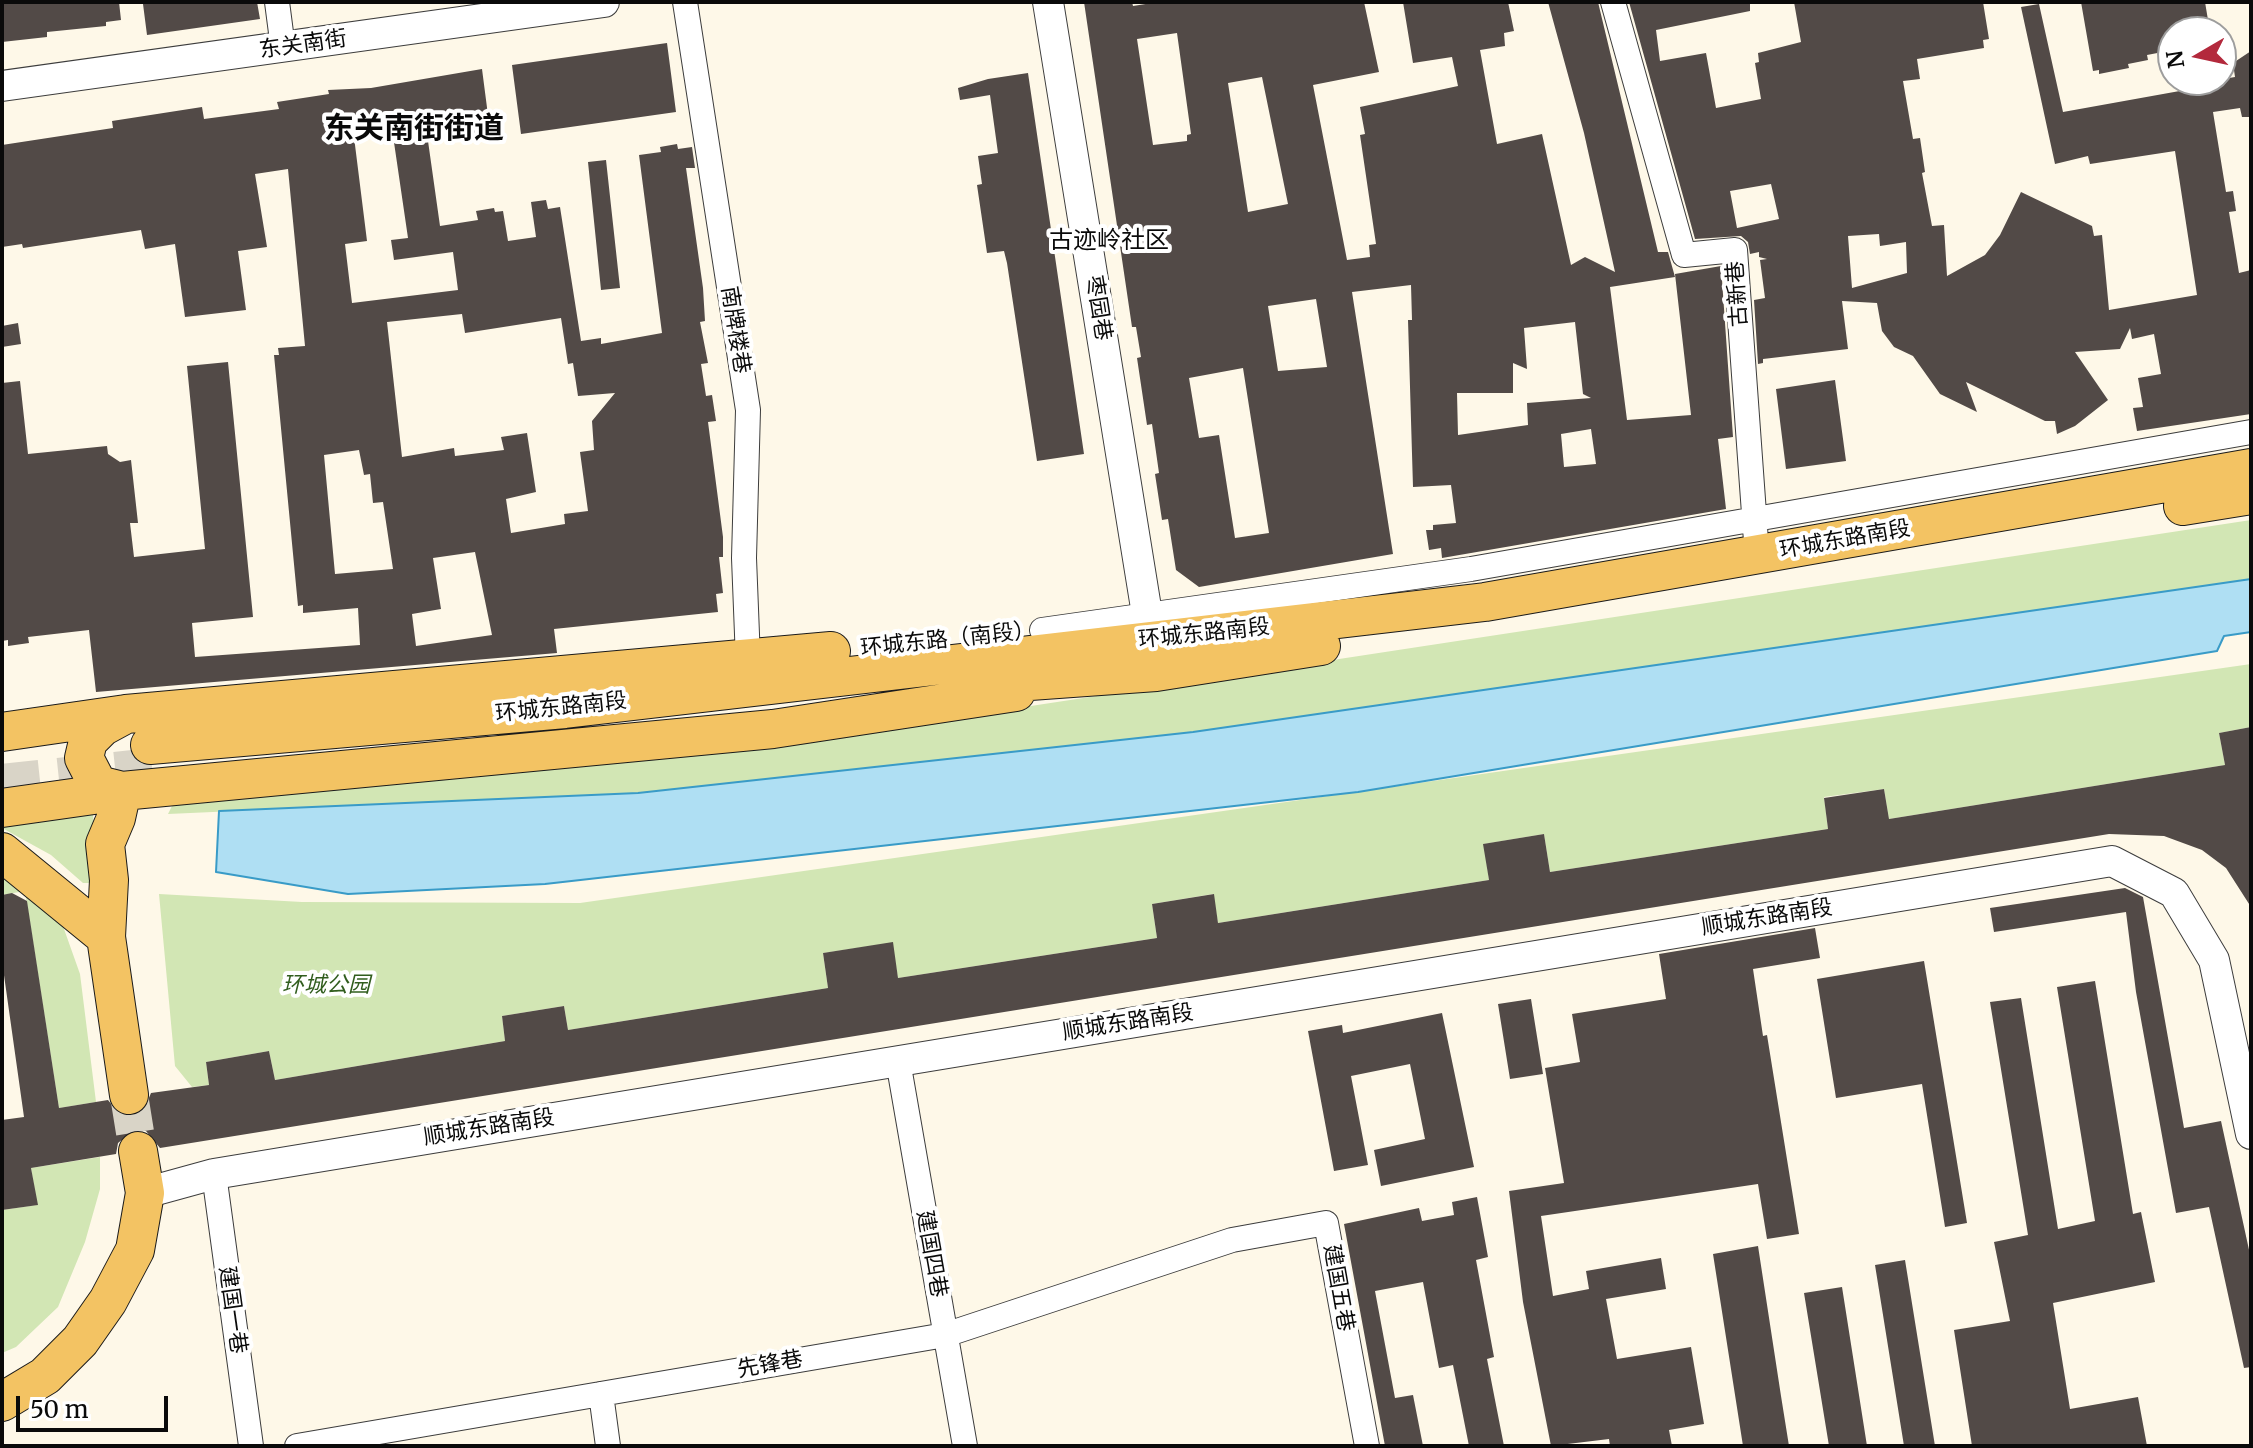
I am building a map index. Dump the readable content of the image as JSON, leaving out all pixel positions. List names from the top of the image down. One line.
{"streets":{"main road":["环城东路南段","环城东路（南段）"],"street":["东关南街","古新巷","枣园巷","南牌楼巷","顺城东路南段","建国四巷","建国五巷","建国一巷","先锋巷"]},"crossings":[["古新巷","环城东路南段"],["枣园巷","环城东路南段"],["枣园巷","环城东路（南段）"],["南牌楼巷","环城东路（南段）"],["环城东路南段","环城东路（南段）"],["顺城东路南段","建国四巷"],["顺城东路南段","建国一巷"],["建国四巷","先锋巷"],["建国五巷","先锋巷"]],"districts":["东关南街街道","古迹岭社区"],"parks":["环城公园"],"scale_bar":"50 m","north":"left"}
